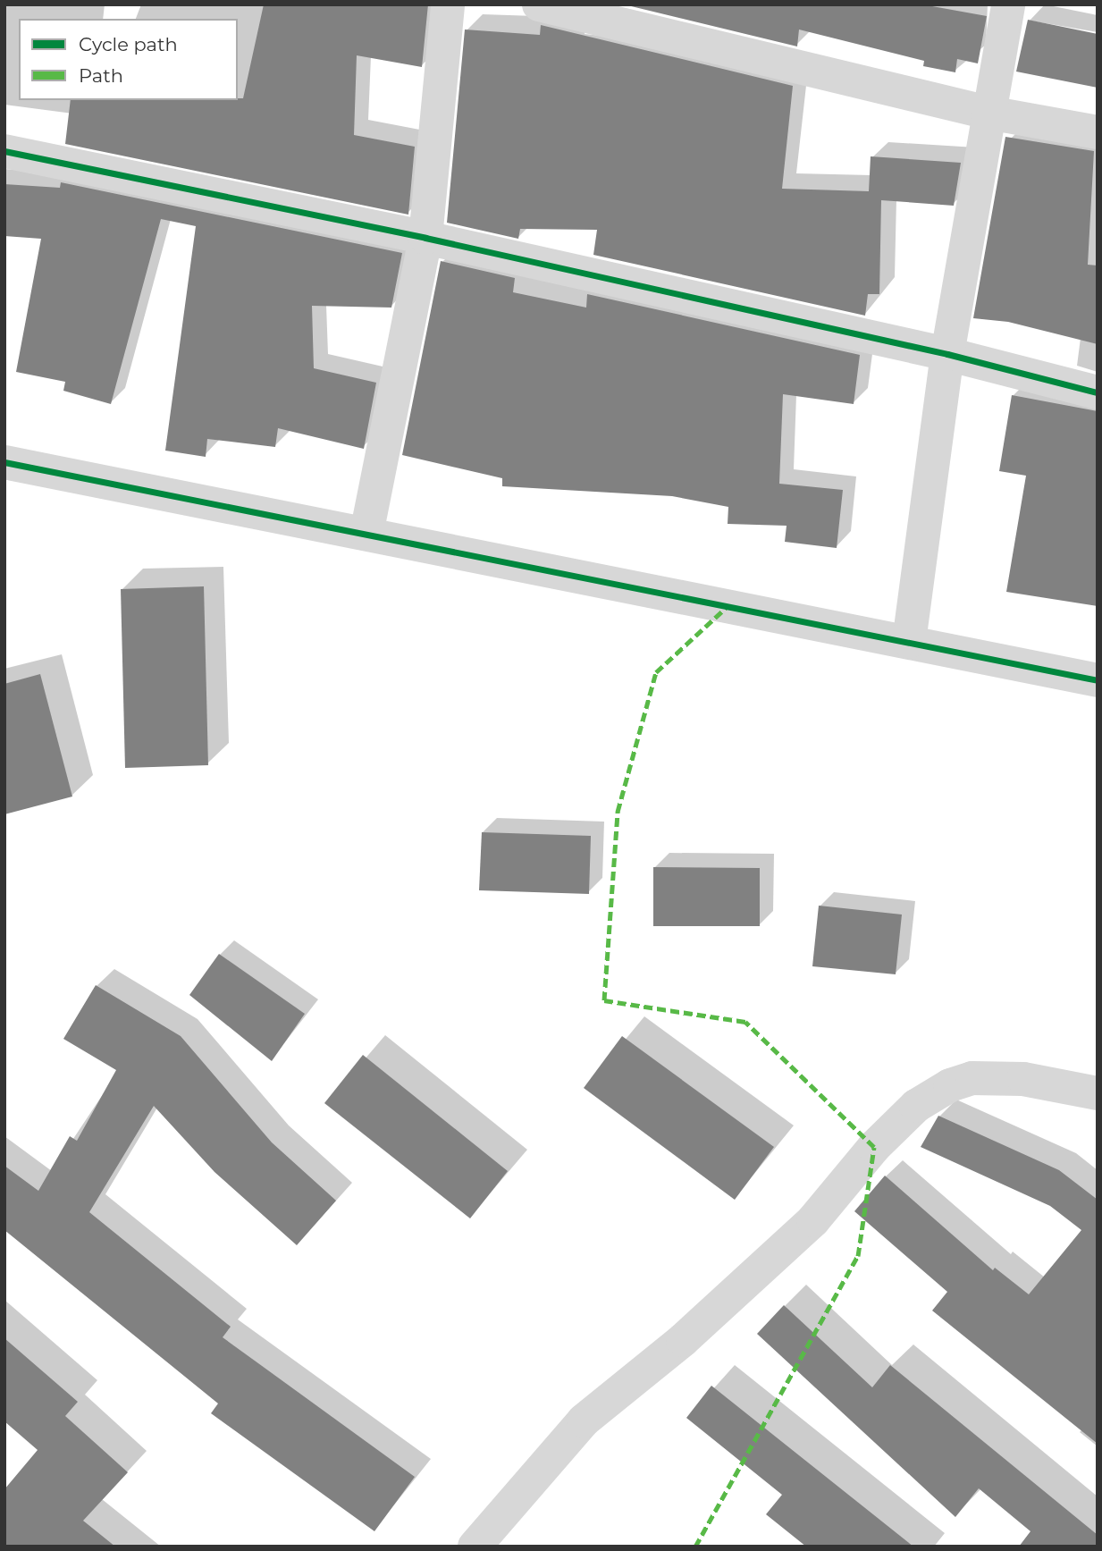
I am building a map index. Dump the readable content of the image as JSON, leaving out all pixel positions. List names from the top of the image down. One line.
{"legend":["Cycle path","Path"]}
